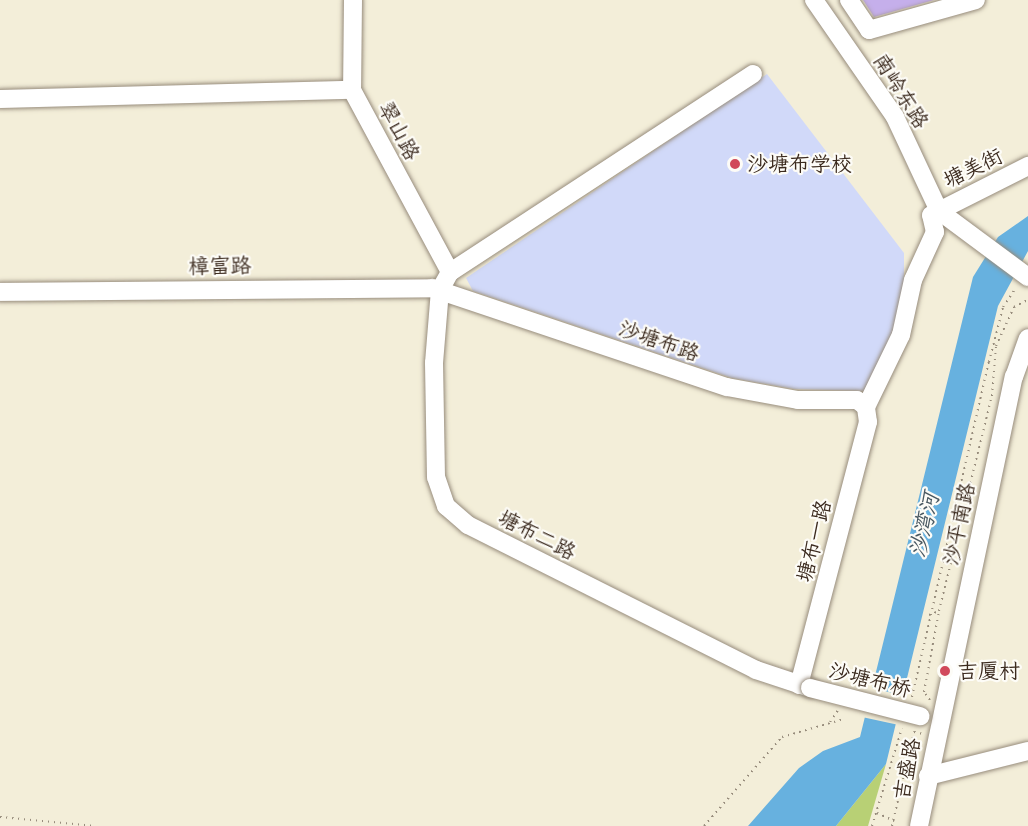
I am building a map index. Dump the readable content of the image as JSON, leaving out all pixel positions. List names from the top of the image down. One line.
{"streets":{"street":["南岭东路","翠山路","塘美街","樟富路","沙塘布路","沙平南路","塘布二路","塘布一路","沙塘布桥","吉盛路"]},"crossings":[["南岭东路","塘美街"],["樟富路","沙塘布路"],["樟富路","塘布二路"],["沙塘布路","塘布二路"],["沙塘布路","塘布一路"],["沙平南路","沙塘布桥"],["沙平南路","吉盛路"],["塘布二路","塘布一路"],["塘布二路","沙塘布桥"],["塘布一路","沙塘布桥"],["沙塘布桥","吉盛路"]],"water":["沙湾河"],"places":["沙塘布学校","吉厦村"]}
